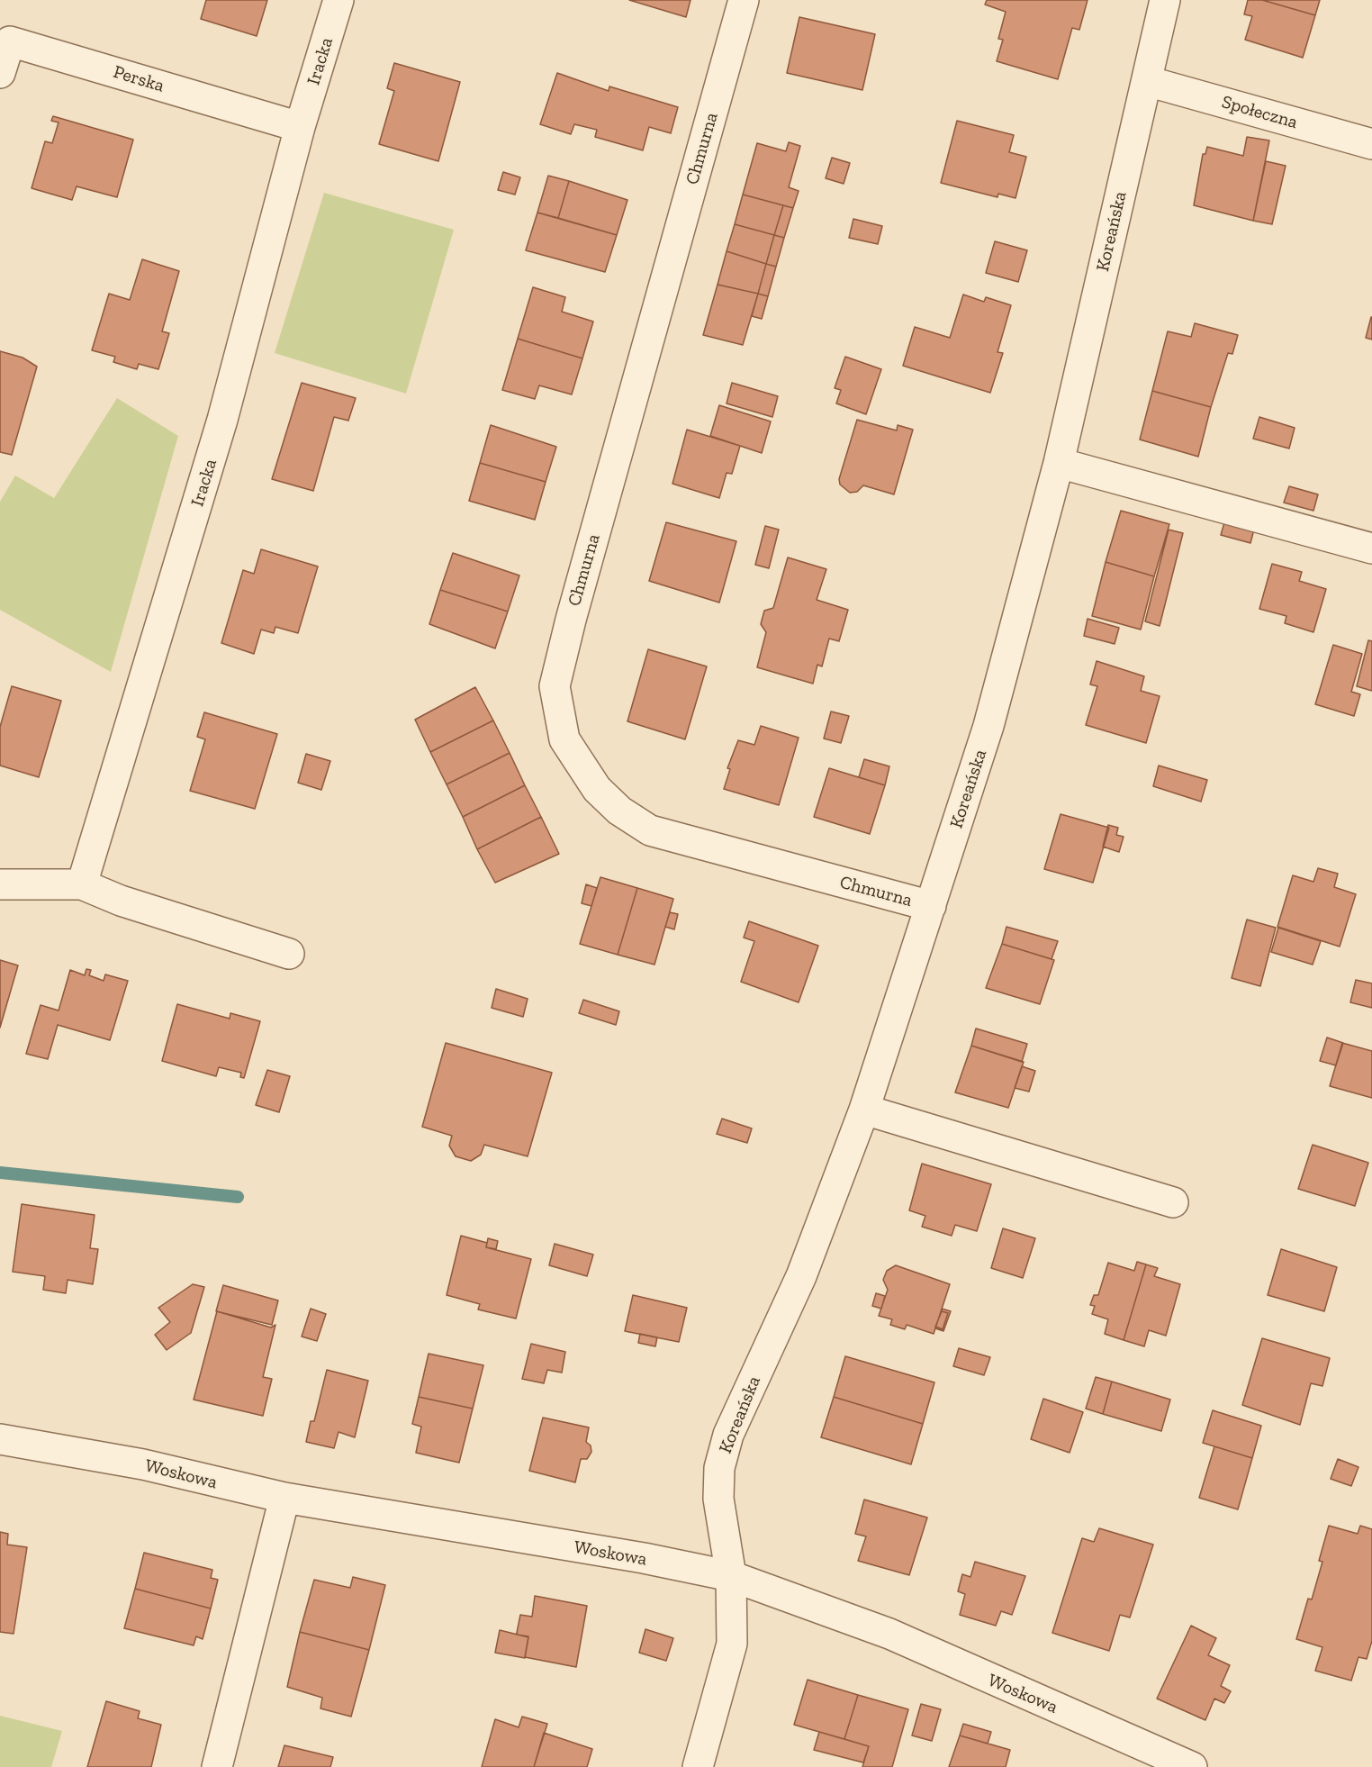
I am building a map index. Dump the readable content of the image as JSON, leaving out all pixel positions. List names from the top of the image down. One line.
{"streets":{"street":["Iracka","Perska","Społeczna","Chmurna","Koreańska","Woskowa"]},"crossings":[["Iracka","Perska"],["Społeczna","Koreańska"],["Chmurna","Koreańska"],["Koreańska","Woskowa"]]}
